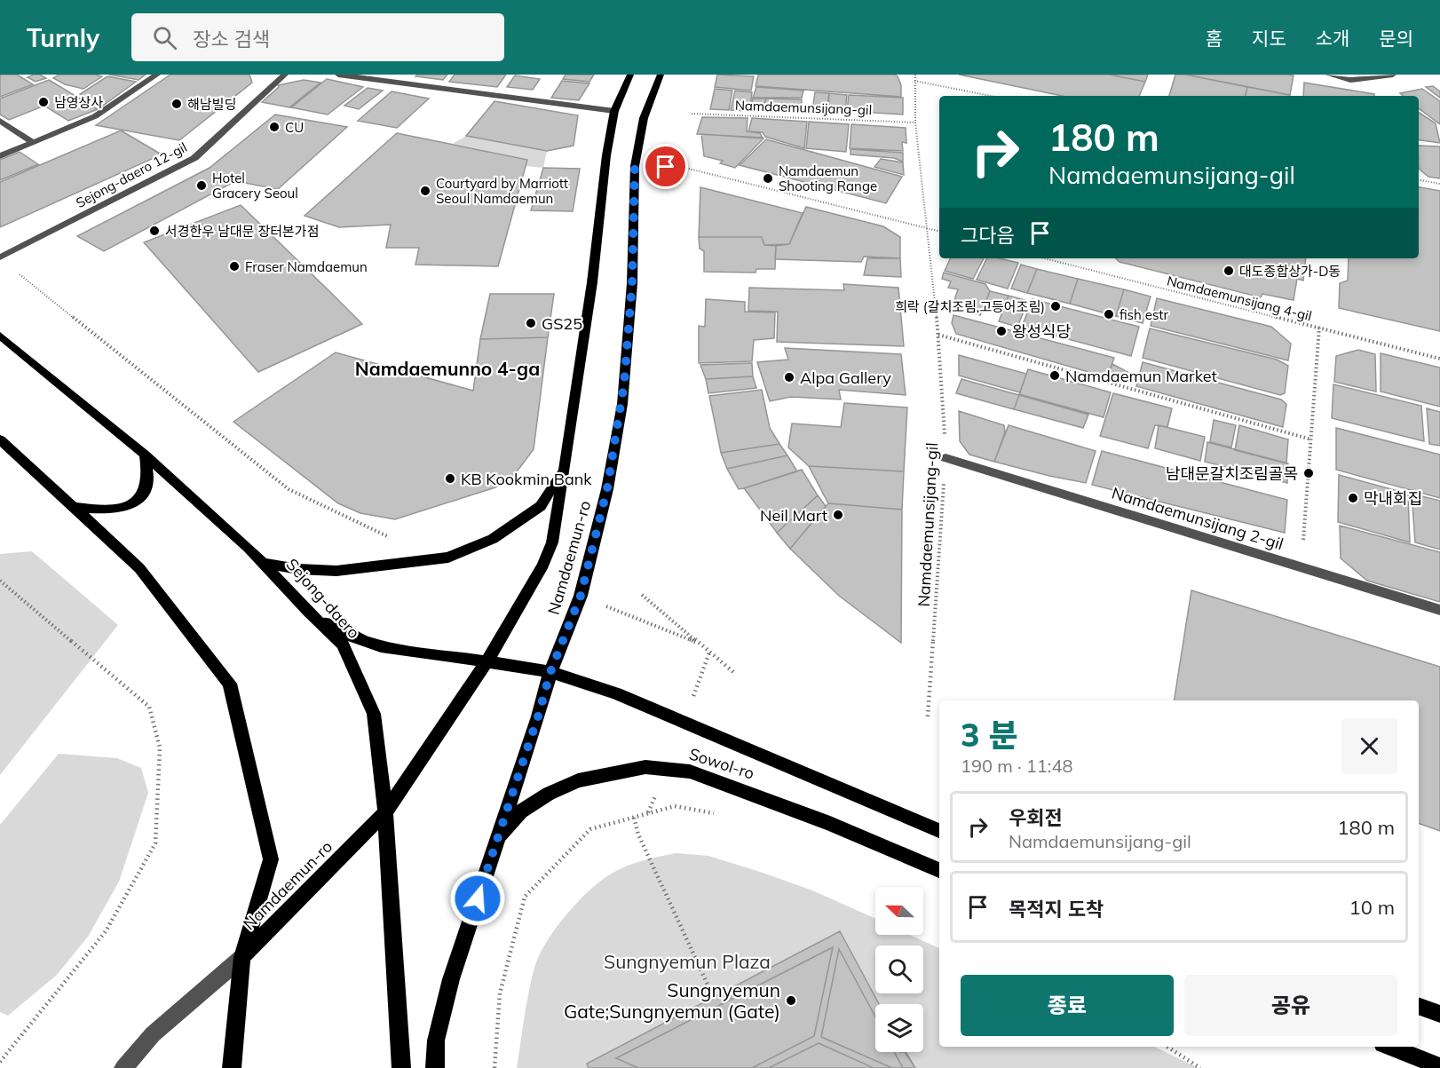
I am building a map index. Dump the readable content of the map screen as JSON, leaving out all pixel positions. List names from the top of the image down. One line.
{"streets":{"main road":["Namdaemun-ro","Sejong-daero","Sowol-ro"],"street":["Sejong-daero 12-gil","Namdaemunsijang 2-gil"],"path":["Namdaemunsijang-gil","Namdaemunsijang 4-gil"]},"crossings":[["Namdaemunsijang-gil","Namdaemunsijang 2-gil"],["Namdaemun-ro","Sejong-daero"],["Namdaemun-ro","Sowol-ro"]],"districts":["Namdaemunno 4-ga"],"parks":["Sungnyemun Plaza"],"places":["남영상사","해남빌딩","CU","Namdaemun Shooting Range","Hotel Gracery Seoul","Courtyard by Marriott Seoul Namdaemun","서경한우 남대문 장터본가점","Fraser Namdaemun","대도종합상가-D동","희락 (갈치조림,고등어조림)","fish estr","GS25","왕성식당","Namdaemun Market","Alpa Gallery","남대문갈치조림골목","KB Kookmin Bank","막내회집","Neil Mart","Sungnyemun Gate;Sungnyemun (Gate)"],"north":"left","page":{"header":"Turnly","search":"장소 검색","nav":["홈","지도","소개","문의"],"turn":["180 m","Namdaemunsijang-gil"],"then":"그다음","heading":["3 분","190 m · 11:48"],"list":[{"name":"우회전","note":"Namdaemunsijang-gil","value":"180 m"},{"name":"목적지 도착","value":"10 m"}],"buttons":["종료","공유"]}}
